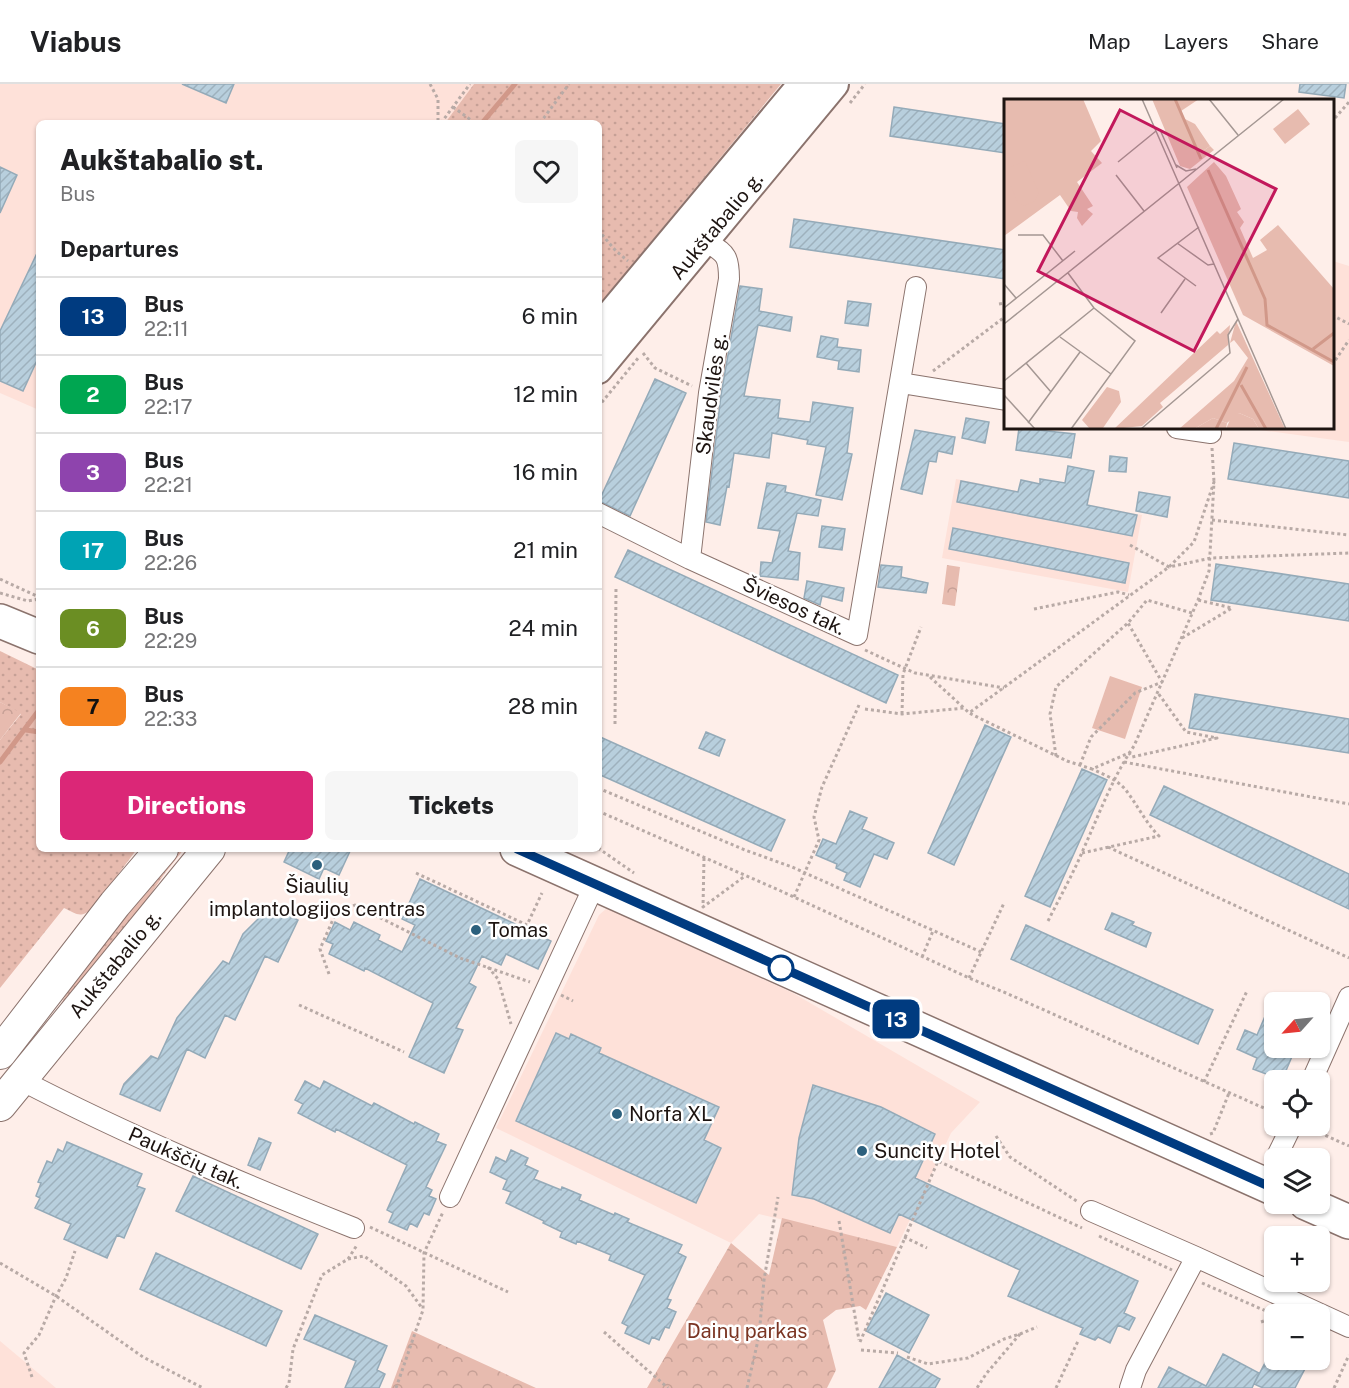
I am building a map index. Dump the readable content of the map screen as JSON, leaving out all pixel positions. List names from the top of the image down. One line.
{"streets":{"main road":["Aukštabalio g."],"street":["Skaudvilės g.","Šviesos tak.","Paukščių tak."]},"crossings":[["Aukštabalio g.","Skaudvilės g."],["Aukštabalio g.","Paukščių tak."],["Skaudvilės g.","Šviesos tak."]],"parks":["Dainų parkas"],"places":["Šiaulių implantologijos centras","Tomas","Norfa XL","Suncity Hotel"],"lines":["bus line 13"],"north":"bottom left","page":{"header":"Viabus","nav":["Map","Layers","Share"],"on_map":"13","heading":[["Aukštabalio st.","Bus"],"Departures"],"list":[{"mark":"13","name":"Bus","note":"22:11","value":"6 min"},{"mark":"2","name":"Bus","note":"22:17","value":"12 min"},{"mark":"3","name":"Bus","note":"22:21","value":"16 min"},{"mark":"17","name":"Bus","note":"22:26","value":"21 min"},{"mark":"6","name":"Bus","note":"22:29","value":"24 min"},{"mark":"7","name":"Bus","note":"22:33","value":"28 min"}],"buttons":["Directions","Tickets"],"map_buttons":["+","−"]}}
